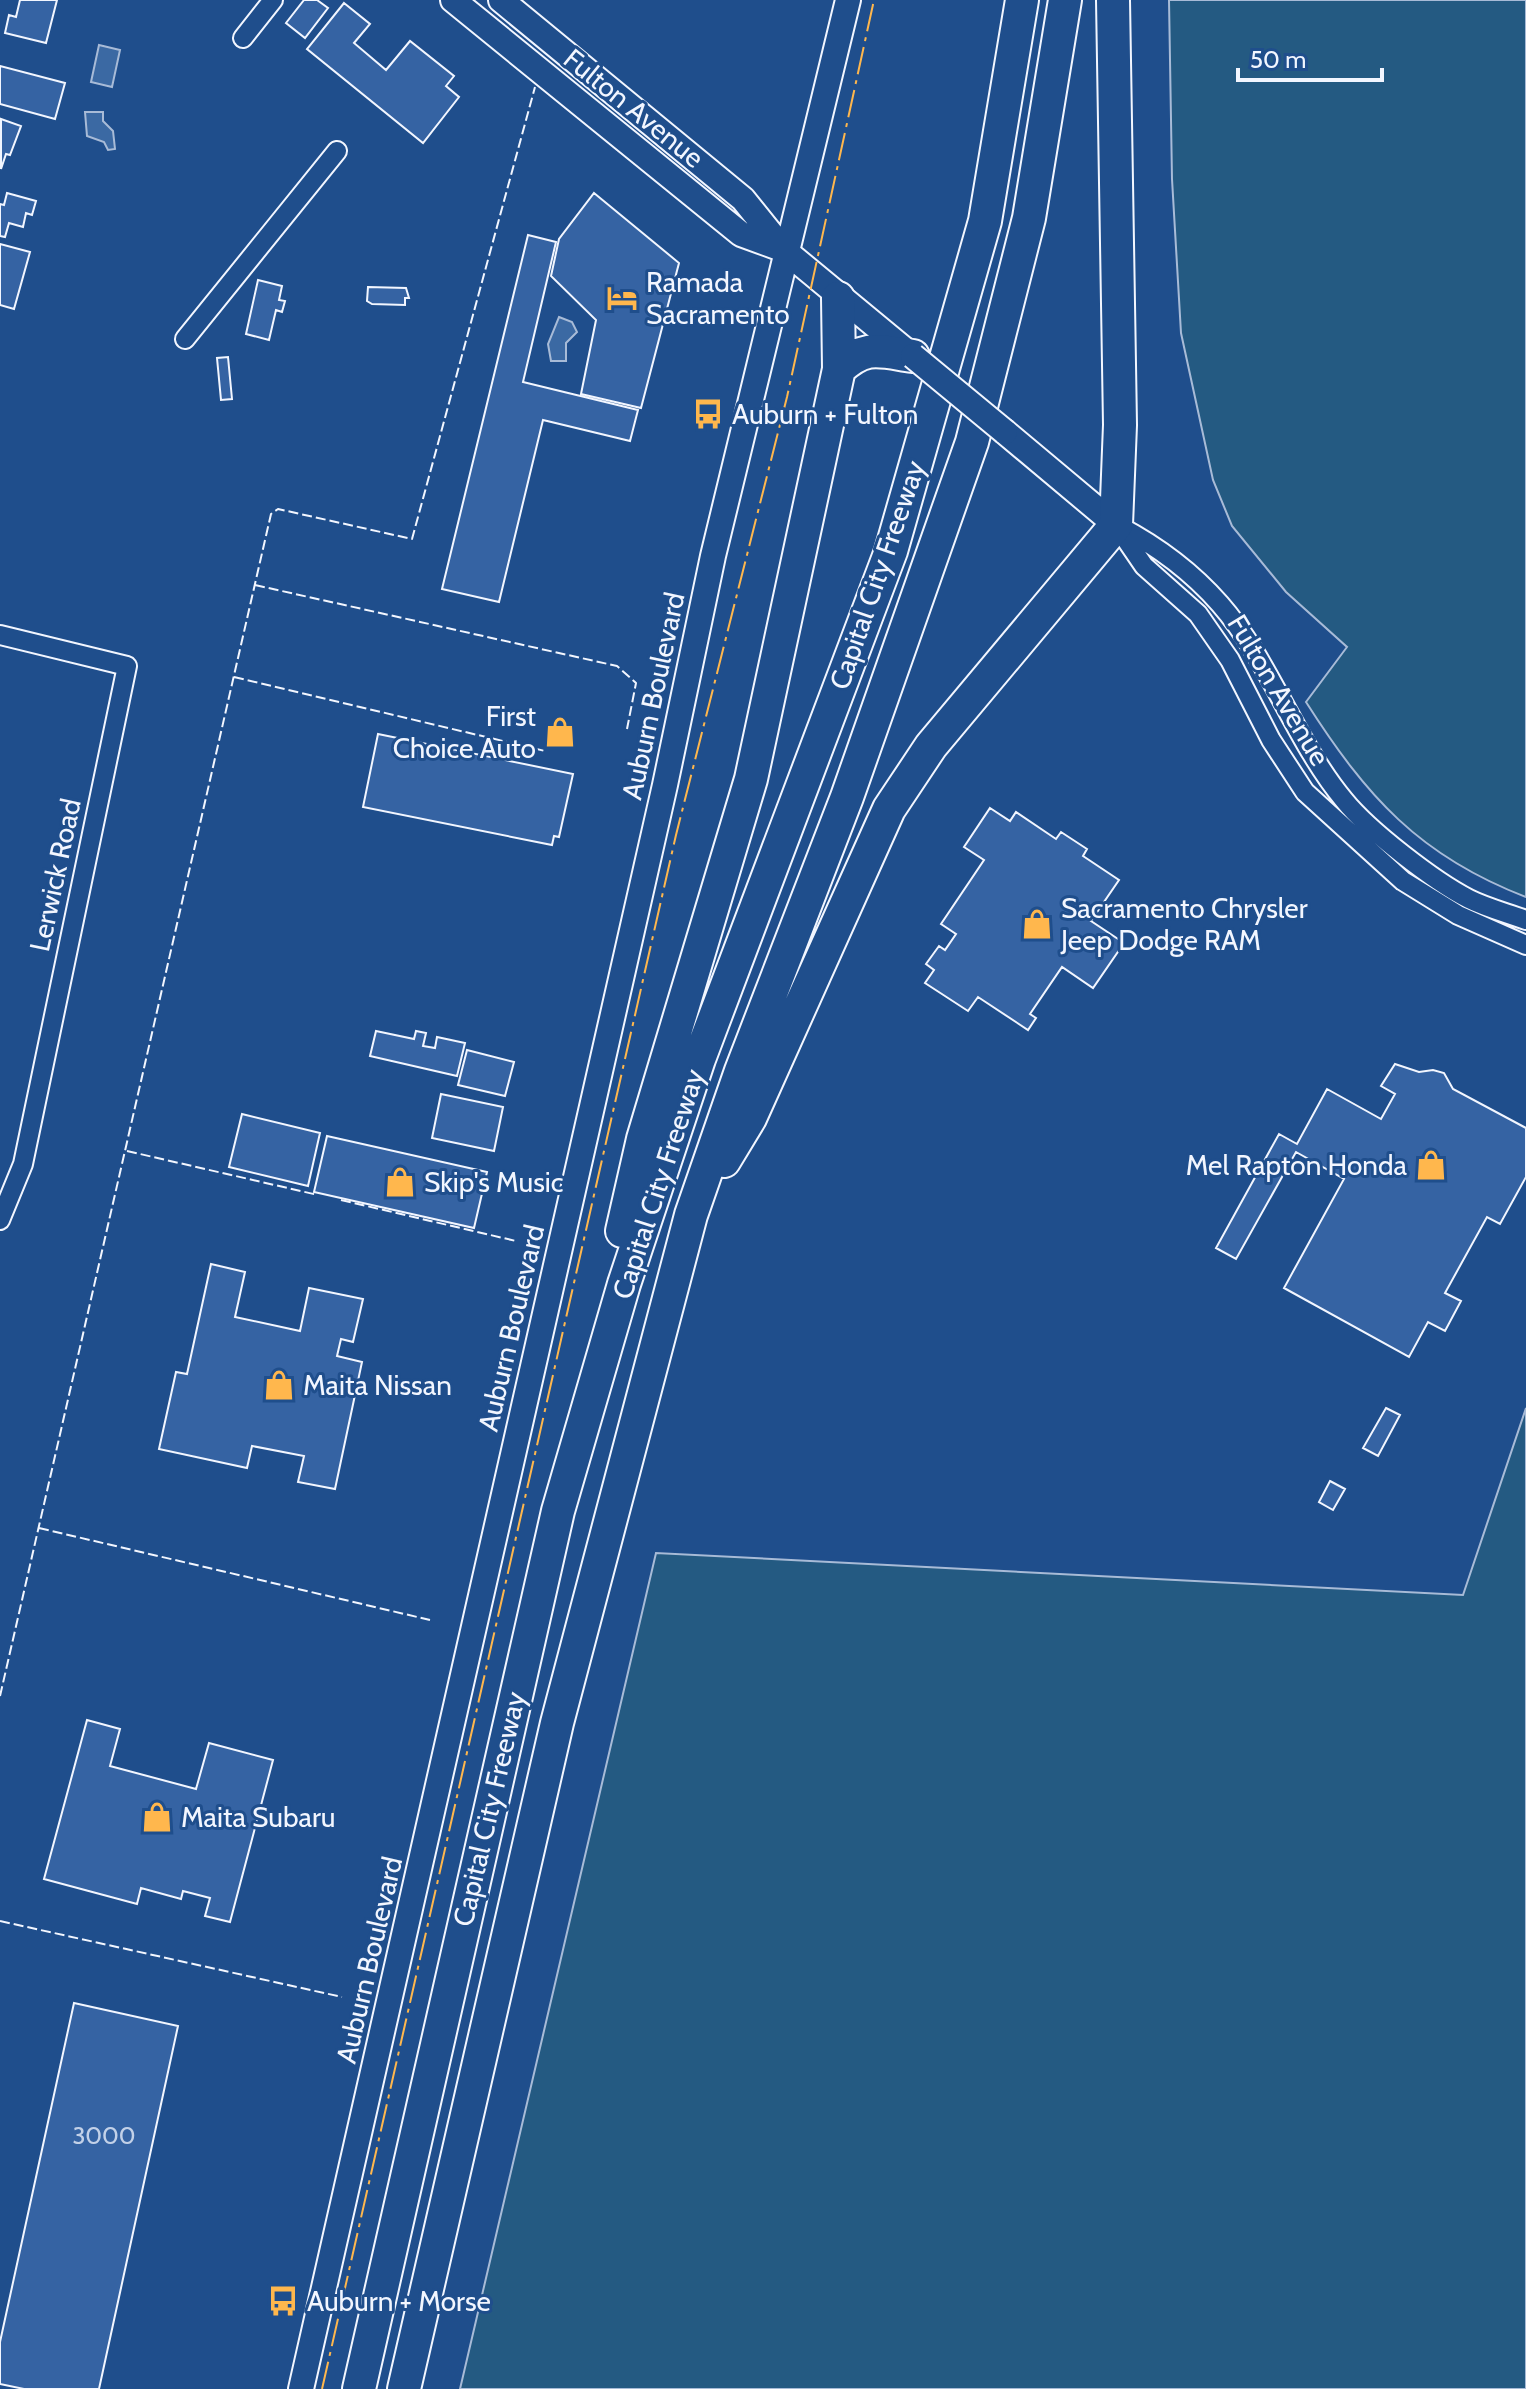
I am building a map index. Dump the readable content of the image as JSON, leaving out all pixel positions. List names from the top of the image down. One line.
{"streets":{"highway":["Capital City Freeway"],"main road":["Fulton Avenue","Auburn Boulevard"],"street":["Lerwick Road"]},"crossings":[["Fulton Avenue","Auburn Boulevard"]],"places":{"hotel":["Ramada Sacramento"],"bus stop":["Auburn + Fulton","Auburn + Morse"],"shop":["First Choice Auto","Sacramento Chrysler Jeep Dodge RAM","Mel Rapton Honda","Skip's Music","Maita Nissan","Maita Subaru"]},"house_numbers":["3000"],"scale_bar":"50 m"}
